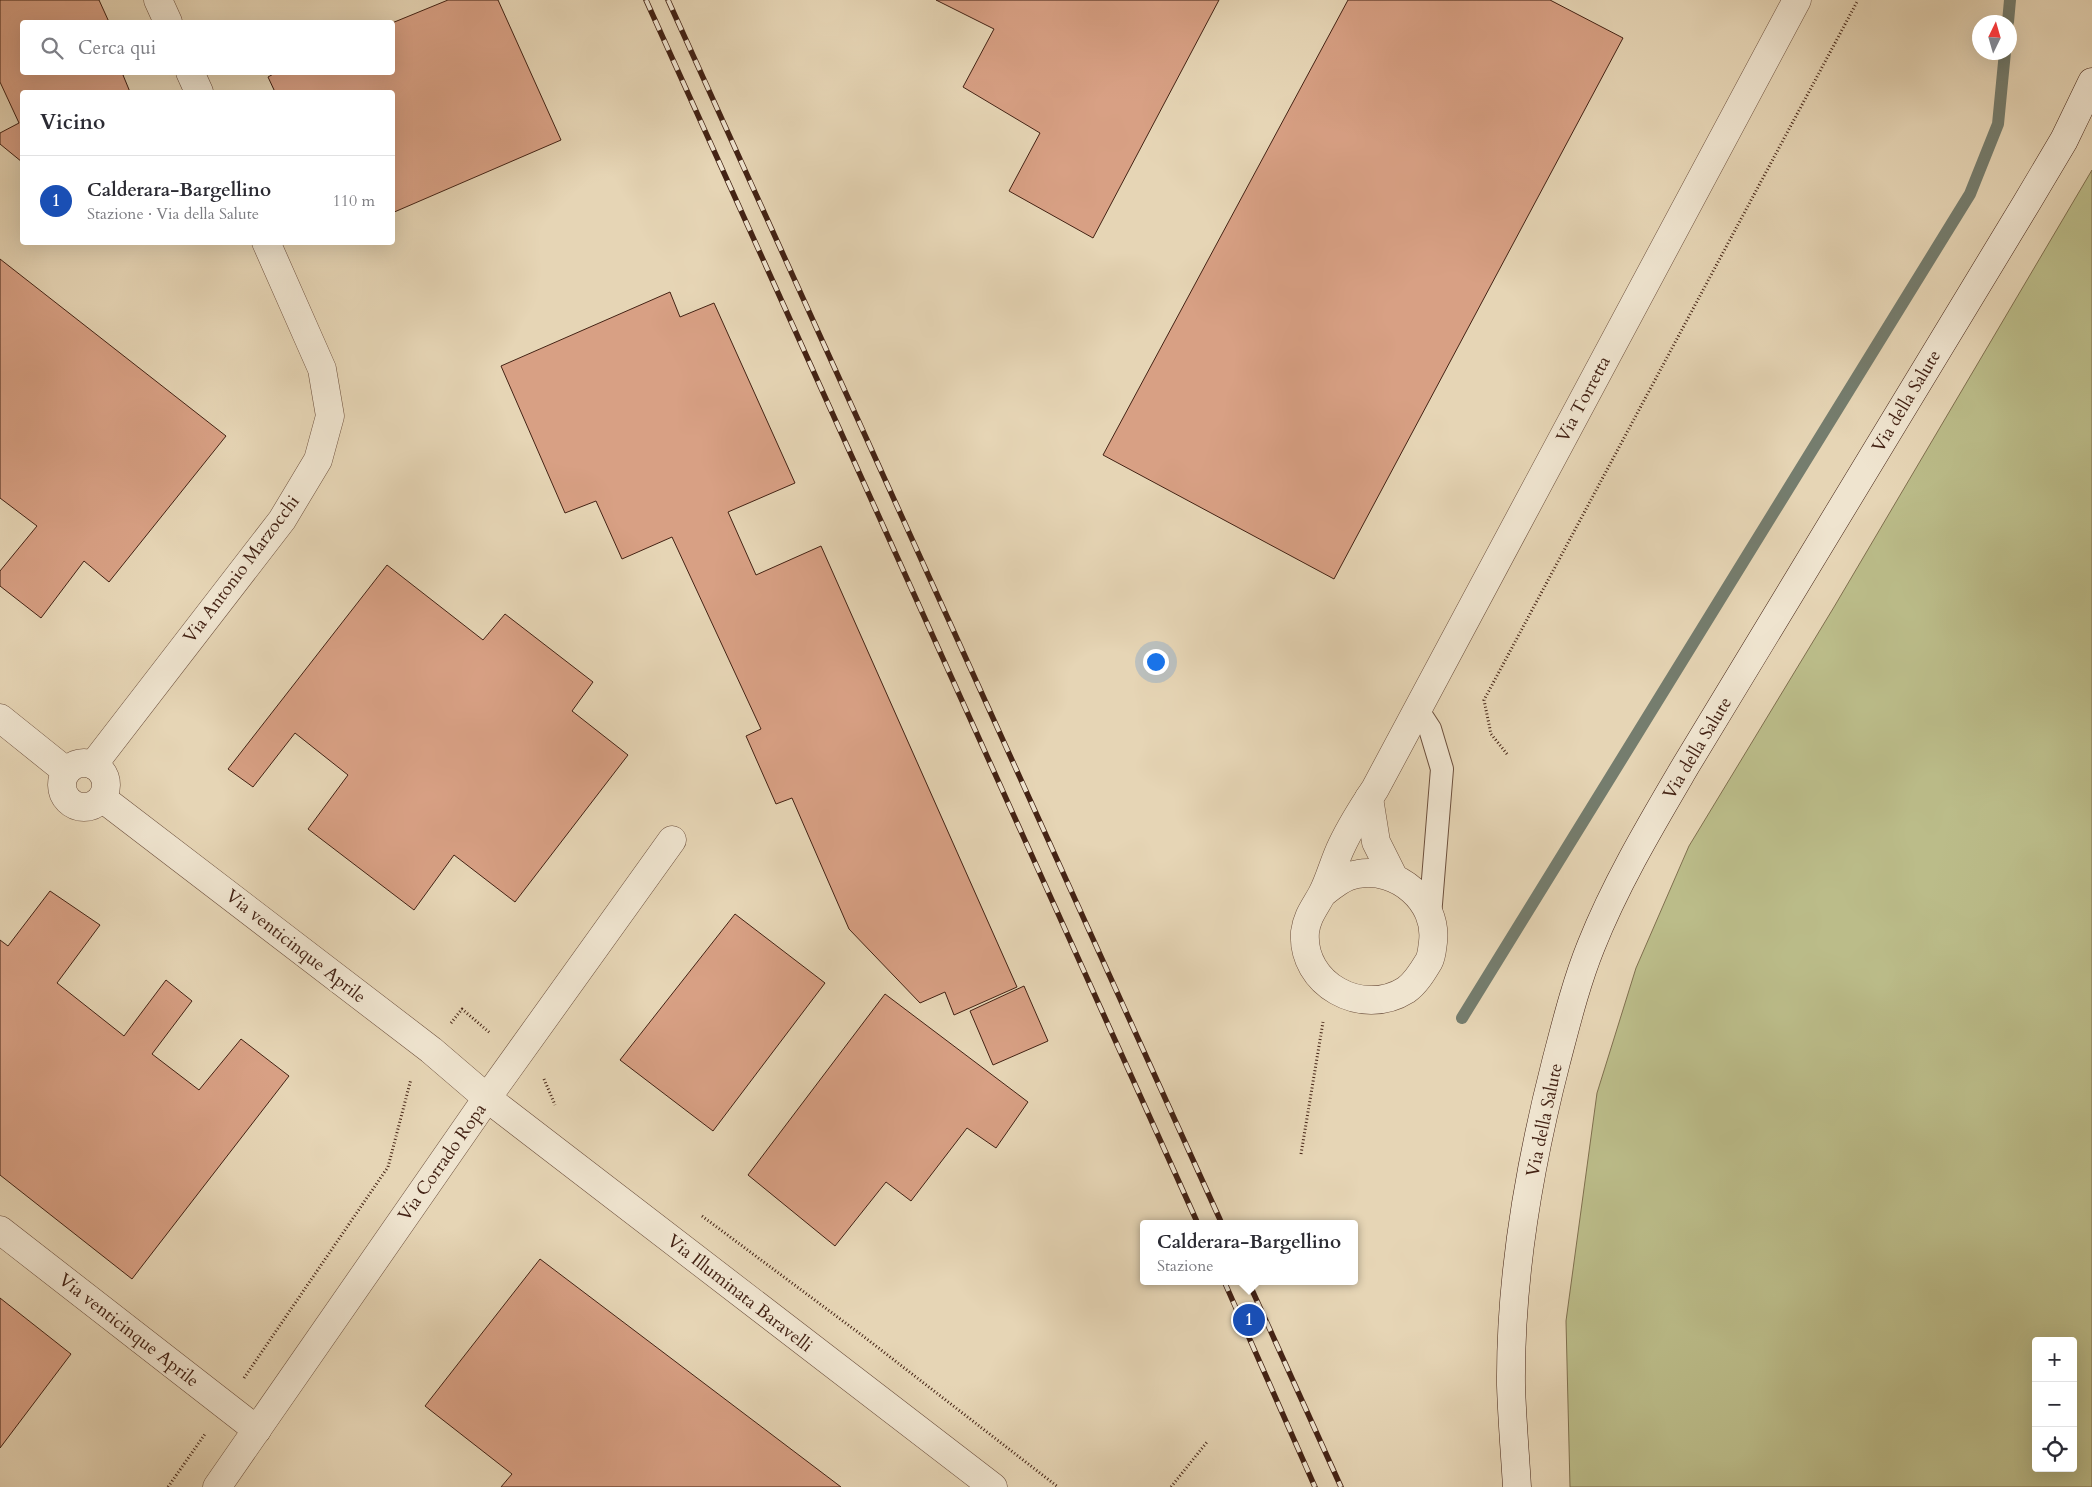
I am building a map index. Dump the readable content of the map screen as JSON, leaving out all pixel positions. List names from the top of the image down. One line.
{"streets":{"street":["Via Torretta","Via della Salute","Via Antonio Marzocchi","Via venticinque Aprile","Via Corrado Ropa","Via Illuminata Baravelli"]},"crossings":[["Via Antonio Marzocchi","Via venticinque Aprile"],["Via venticinque Aprile","Via Corrado Ropa"],["Via venticinque Aprile","Via Illuminata Baravelli"],["Via Corrado Ropa","Via Illuminata Baravelli"]],"north":"top","page":{"search":"Cerca qui","heading":"Vicino","list":[{"mark":"1","name":"Calderara-Bargellino","note":"Stazione · Via della Salute","value":"110 m"}],"popup":["Calderara-Bargellino","Stazione"],"pins":"1","map_buttons":["+","−"]}}
